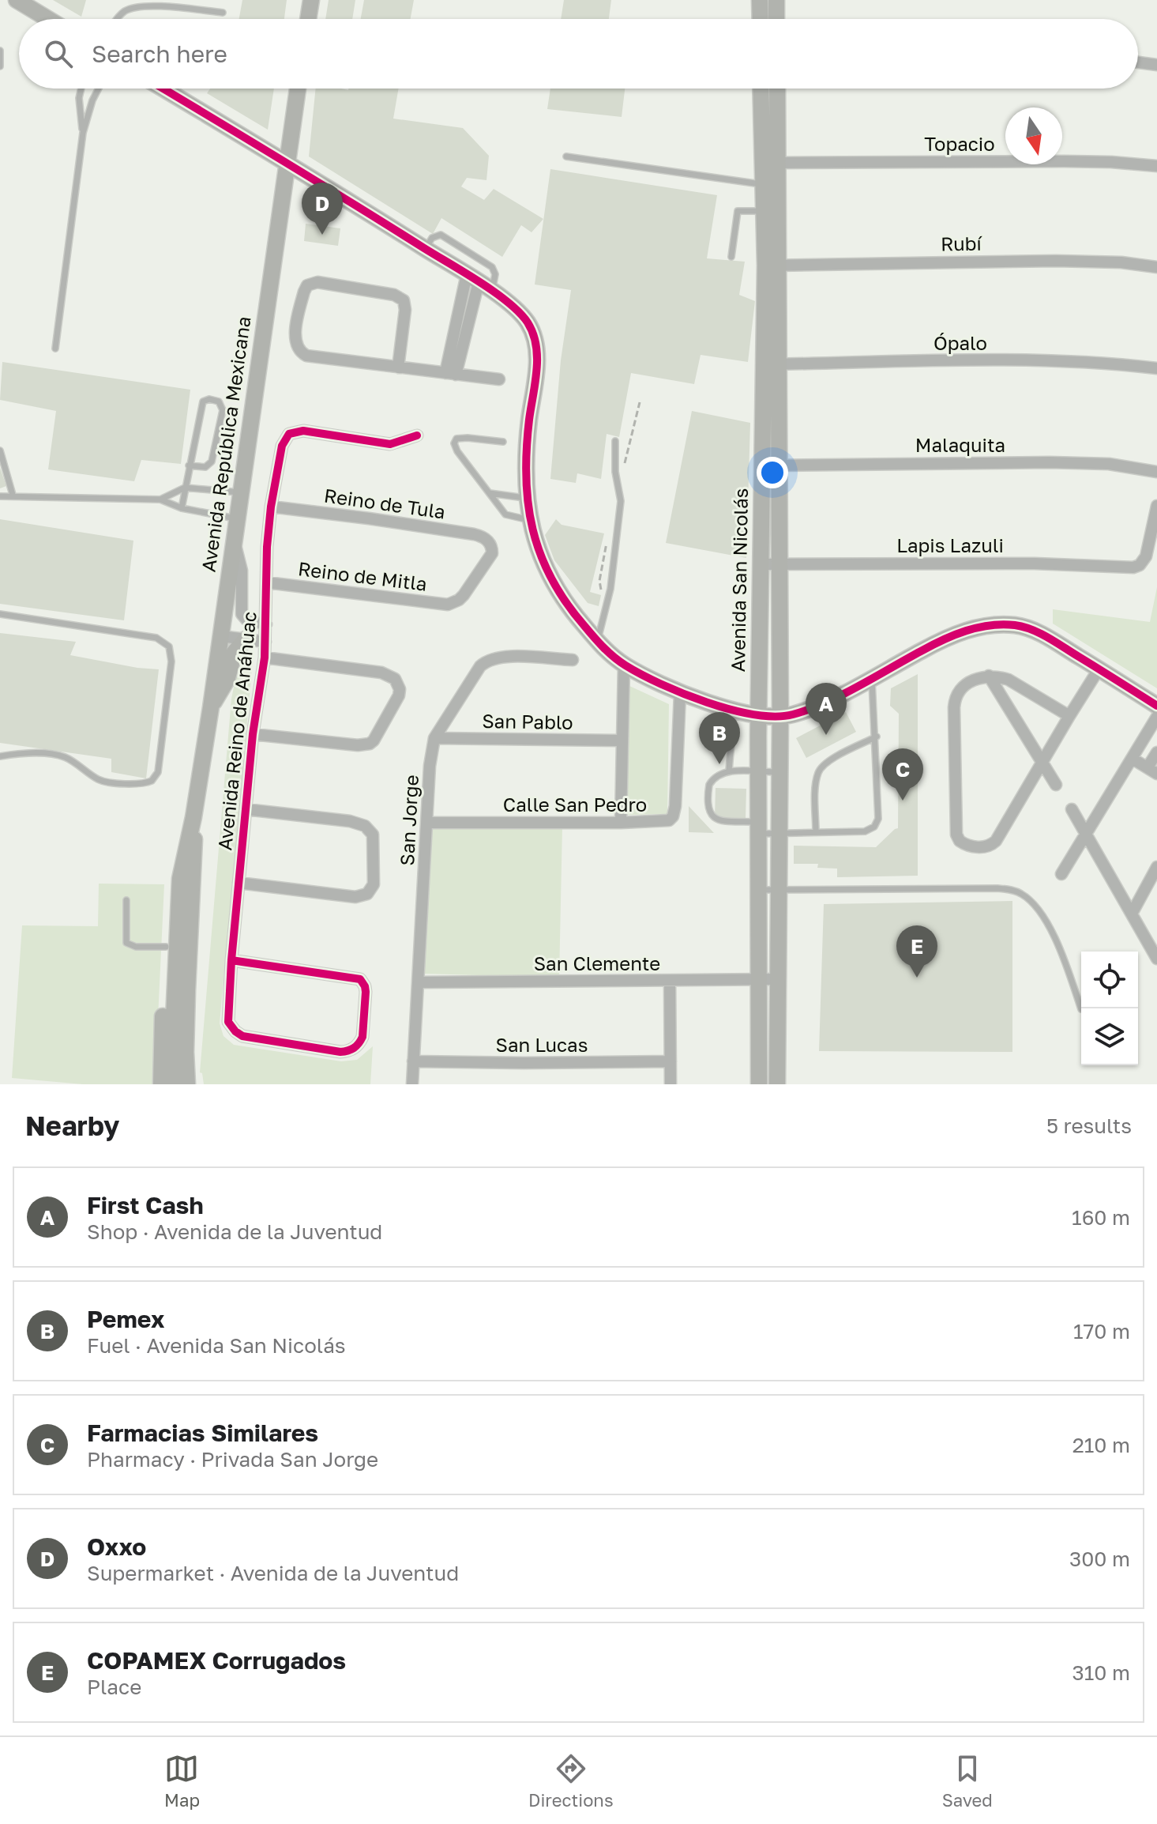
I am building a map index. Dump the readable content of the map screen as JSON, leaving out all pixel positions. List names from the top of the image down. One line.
{"streets":{"street":["Topacio","Rubí","Ópalo","Avenida República Mexicana","Malaquita","Reino de Tula","Lapis Lazuli","Reino de Mitla","Avenida San Nicolás","San Pablo","Avenida Reino de Anáhuac","Calle San Pedro","San Jorge","San Clemente","San Lucas"]},"crossings":[["Topacio","Avenida San Nicolás"],["Rubí","Avenida San Nicolás"],["Ópalo","Avenida San Nicolás"],["Avenida República Mexicana","Avenida Reino de Anáhuac"],["Malaquita","Avenida San Nicolás"],["Reino de Tula","Reino de Mitla"],["Reino de Tula","Avenida Reino de Anáhuac"],["Lapis Lazuli","Avenida San Nicolás"],["Reino de Mitla","Avenida Reino de Anáhuac"],["Avenida San Nicolás","San Clemente"],["San Pablo","San Jorge"],["Calle San Pedro","San Jorge"],["San Jorge","San Clemente"],["San Jorge","San Lucas"]],"north":"bottom","page":{"search":"Search here","pins":["D","A","B","C","E"],"heading":["Nearby","5 results"],"list":[{"mark":"A","name":"First Cash","note":"Shop · Avenida de la Juventud","value":"160 m"},{"mark":"B","name":"Pemex","note":"Fuel · Avenida San Nicolás","value":"170 m"},{"mark":"C","name":"Farmacias Similares","note":"Pharmacy · Privada San Jorge","value":"210 m"},{"mark":"D","name":"Oxxo","note":"Supermarket · Avenida de la Juventud","value":"300 m"},{"mark":"E","name":"COPAMEX Corrugados","note":"Place","value":"310 m"}],"nav":["Map","Directions","Saved"]}}
